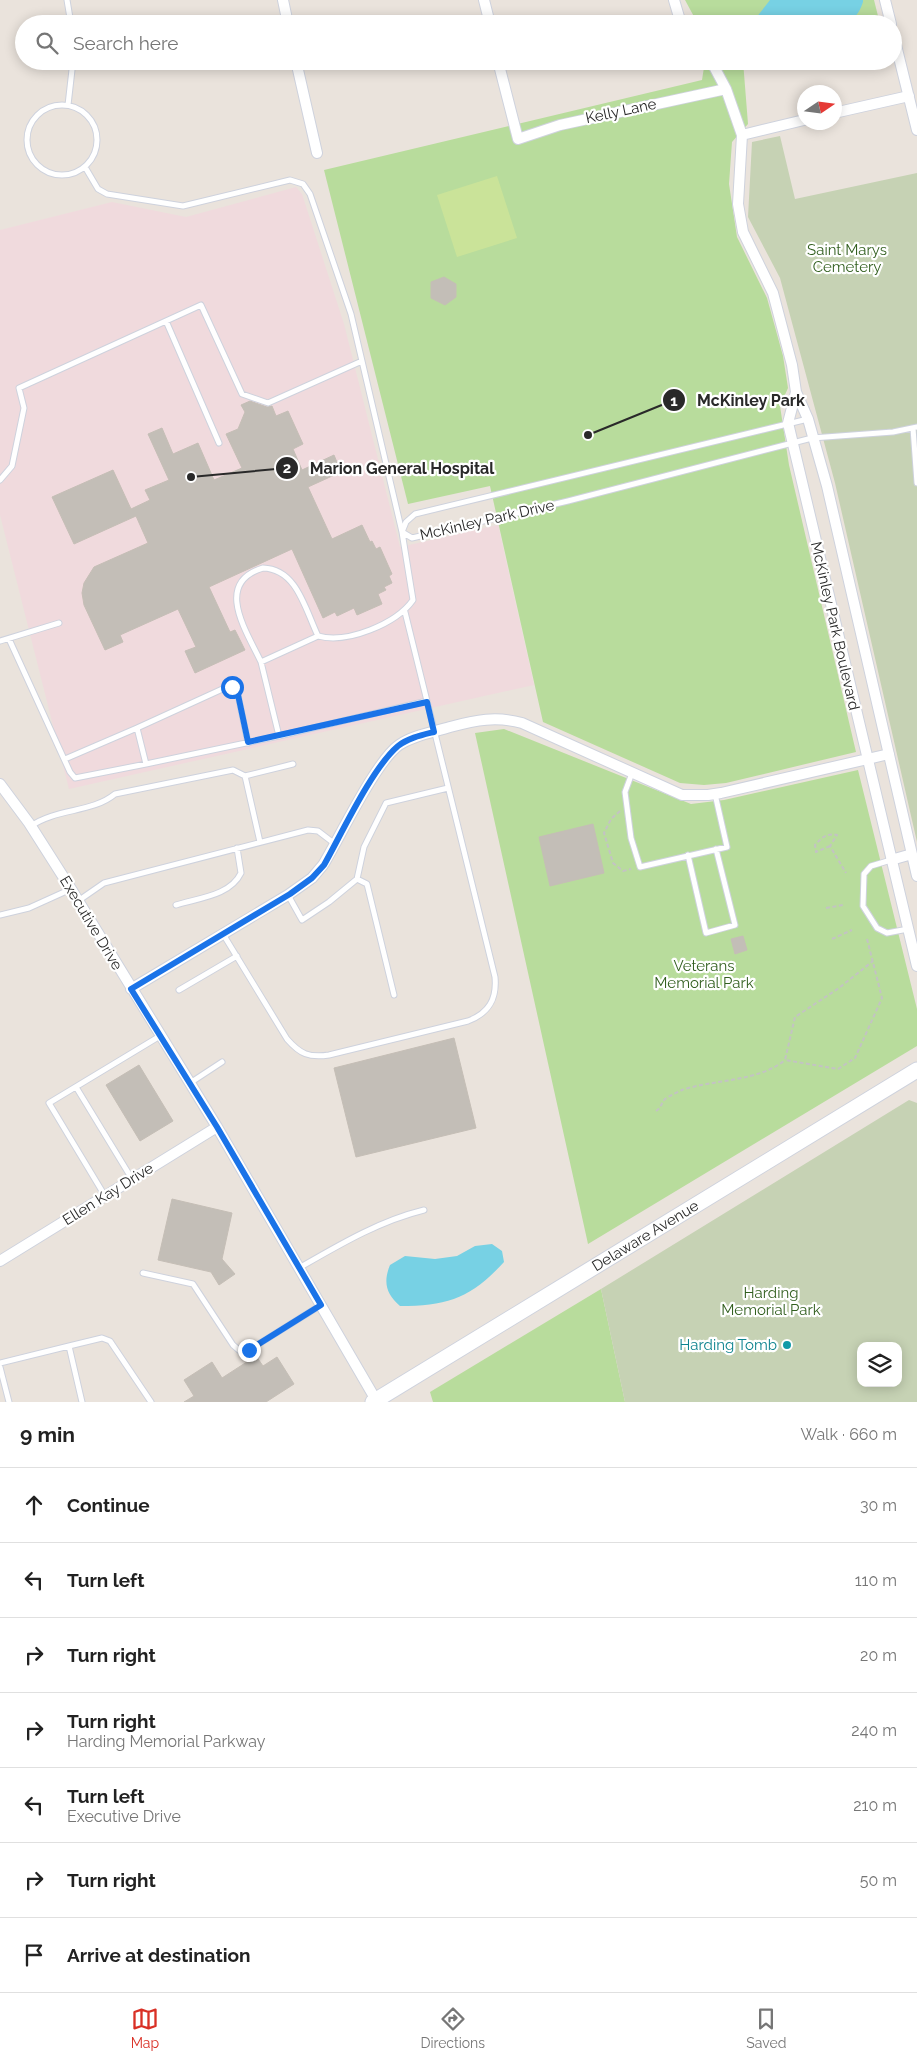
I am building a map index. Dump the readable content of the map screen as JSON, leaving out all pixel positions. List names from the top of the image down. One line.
{"streets":{"main road":["Delaware Avenue"],"street":["Kelly Lane","McKinley Park Boulevard","Executive Drive","Ellen Kay Drive"],"lane":["McKinley Park Drive"]},"crossings":[["Kelly Lane","McKinley Park Boulevard"],["McKinley Park Drive","McKinley Park Boulevard"],["Executive Drive","Ellen Kay Drive"],["Executive Drive","Delaware Avenue"]],"parks":["Saint Marys Cemetery","Veterans Memorial Park","Harding Memorial Park"],"places":["McKinley Park","Marion General Hospital","Harding Tomb"],"north":"right","page":{"search":"Search here","heading":["9 min","Walk · 660 m"],"list":[["Continue","30 m"],["Turn left","110 m"],["Turn right","20 m"],["Turn right","Harding Memorial Parkway","240 m"],["Turn left","Executive Drive","210 m"],["Turn right","50 m"],"Arrive at destination"],"nav":["Map","Directions","Saved"]}}
